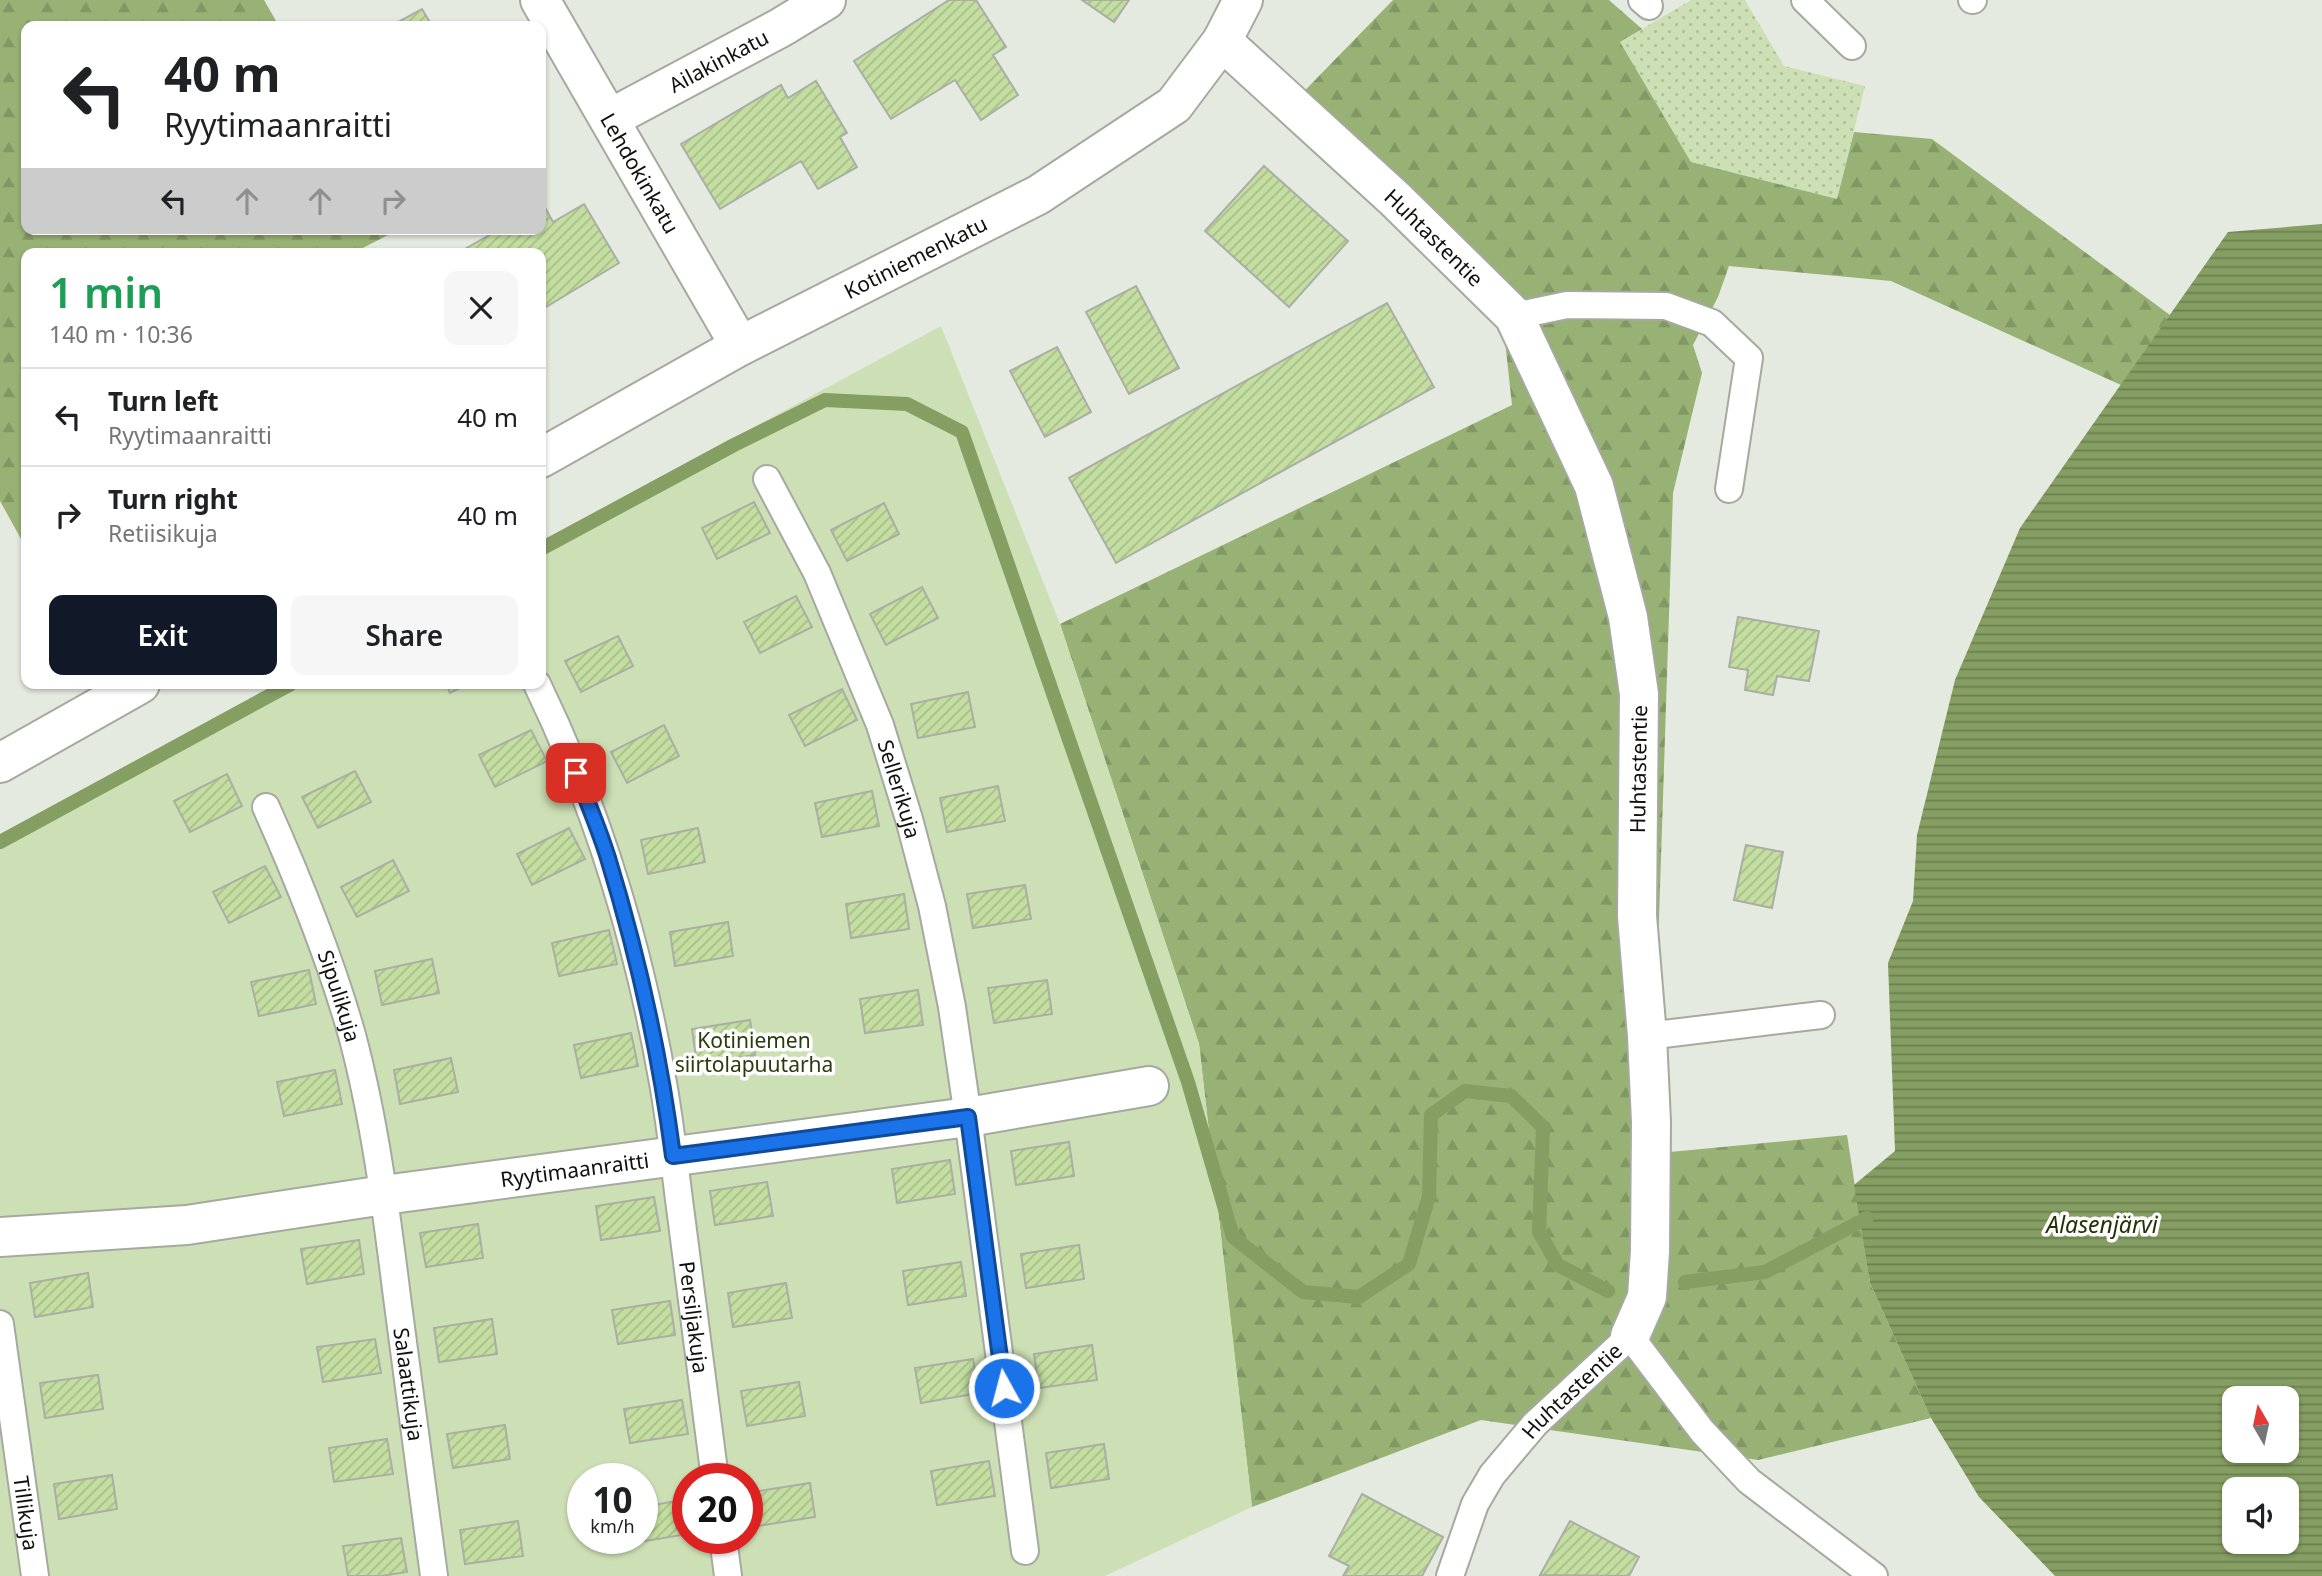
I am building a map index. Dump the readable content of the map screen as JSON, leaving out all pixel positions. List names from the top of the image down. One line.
{"streets":{"street":["Ailakinkatu","Lehdokinkatu","Huhtastentie","Kotiniemenkatu","Ryytimaanraitti"],"lane":["Sellerikuja","Sipulikuja","Persiljakuja","Salaattikuja","Tillikuja"]},"crossings":[["Ailakinkatu","Lehdokinkatu"],["Lehdokinkatu","Kotiniemenkatu"],["Huhtastentie","Kotiniemenkatu"],["Sellerikuja","Ryytimaanraitti"],["Sipulikuja","Ryytimaanraitti"],["Sipulikuja","Salaattikuja"],["Ryytimaanraitti","Persiljakuja"],["Ryytimaanraitti","Salaattikuja"]],"water":["Alasenjärvi"],"parks":["Kotiniemen siirtolapuutarha"],"north":"top","page":{"turn":["40 m","Ryytimaanraitti"],"heading":["1 min","140 m · 10:36"],"list":[{"name":"Turn left","note":"Ryytimaanraitti","value":"40 m"},{"name":"Turn right","note":"Retiisikuja","value":"40 m"}],"buttons":["Exit","Share"],"speed":"10 km/h","limit":"20"}}
